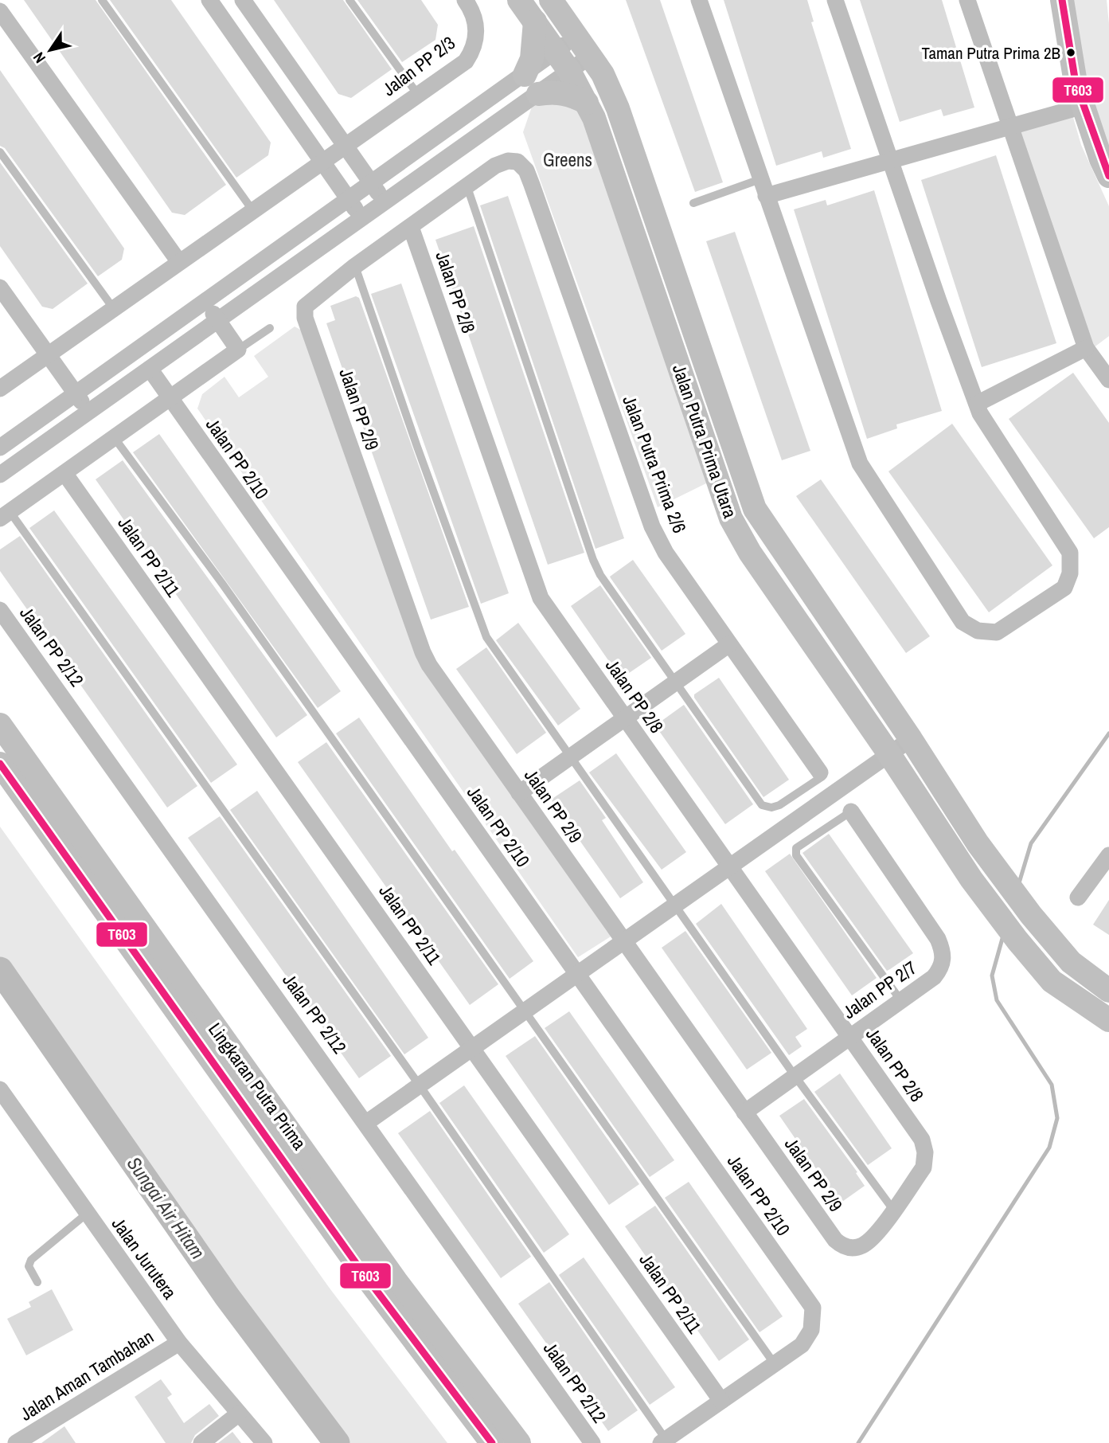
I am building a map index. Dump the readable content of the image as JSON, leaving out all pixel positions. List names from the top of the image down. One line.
{"streets":{"main road":["Jalan Putra Prima Utara","Lingkaran Putra Prima"],"street":["Jalan PP 2/3","Jalan PP 2/8","Jalan PP 2/9","Jalan PP 2/10","Jalan Putra Prima 2/6","Jalan PP 2/11","Jalan PP 2/12","Jalan PP 2/7","Jalan Jurutera","Jalan Aman Tambahan"]},"crossings":[["Jalan PP 2/8","Jalan PP 2/9"],["Jalan PP 2/8","Jalan PP 2/7"],["Jalan PP 2/9","Jalan PP 2/7"],["Jalan Jurutera","Jalan Aman Tambahan"]],"water":["Sungai Air Hitam"],"parks":["Greens"],"places":["Taman Putra Prima 2B"],"lines":["transit line T603"],"north":"bottom left"}
